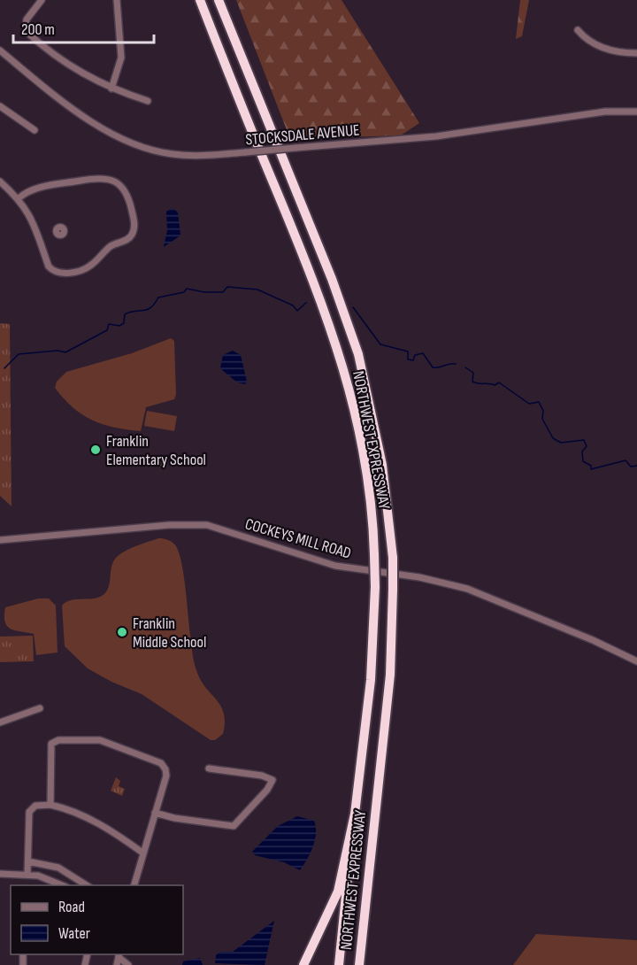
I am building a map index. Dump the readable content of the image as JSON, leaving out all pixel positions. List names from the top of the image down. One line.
{"streets":{"highway":["NORTHWEST EXPRESSWAY"],"street":["STOCKSDALE AVENUE","COCKEYS MILL ROAD"]},"places":["Franklin Elementary School","Franklin Middle School"],"legend":["Road","Water"],"scale_bar":"200 m"}
